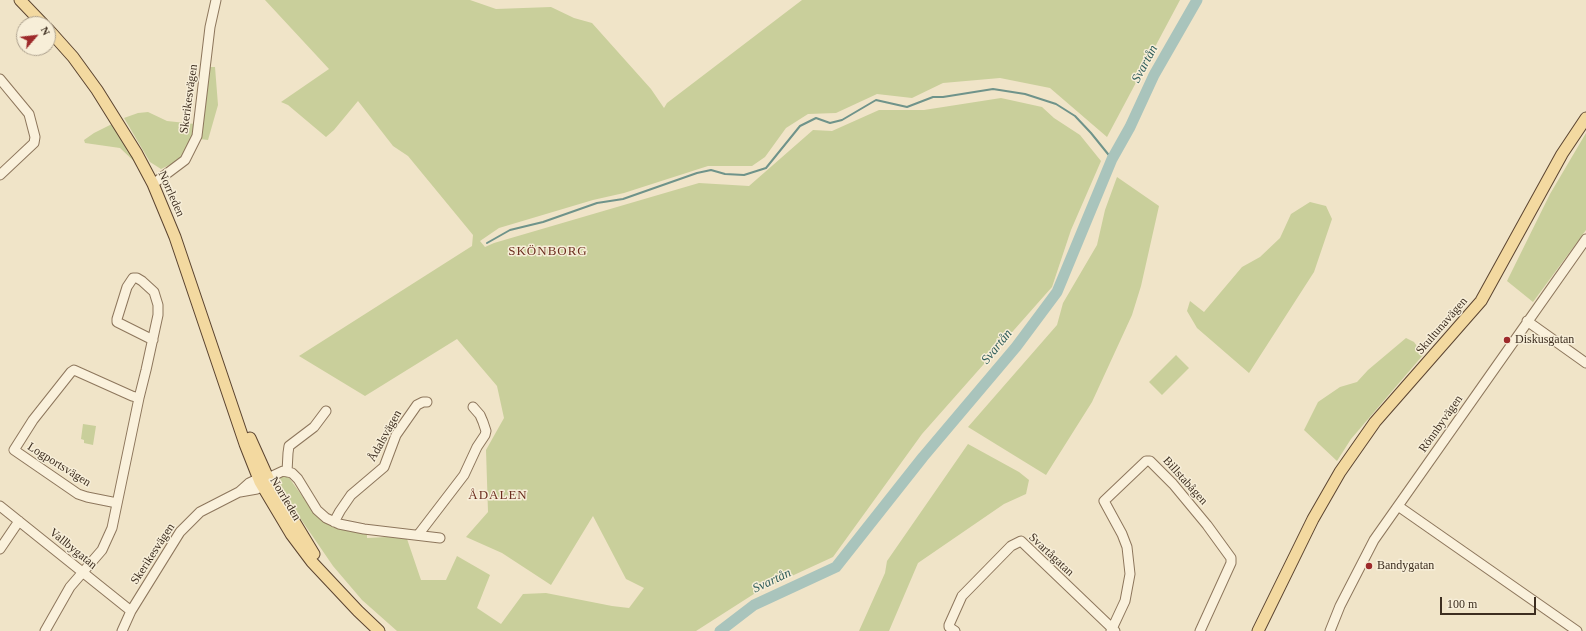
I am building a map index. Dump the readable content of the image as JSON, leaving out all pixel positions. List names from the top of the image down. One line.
{"streets":{"main road":["Norrleden","Skultunavägen"],"street":["Skerikesvägen","Rönnbyvägen","Ådalsvägen","Logportsvägen","Billstabågen","Vallbygatan","Svartågatan"]},"crossings":[["Skerikesvägen","Norrleden"],["Skerikesvägen","Vallbygatan"],["Billstabågen","Svartågatan"]],"districts":["SKÖNBORG","ÅDALEN"],"water":["Svartån"],"places":["Diskusgatan","Bandygatan"],"scale_bar":"100 m","north":"top right"}
